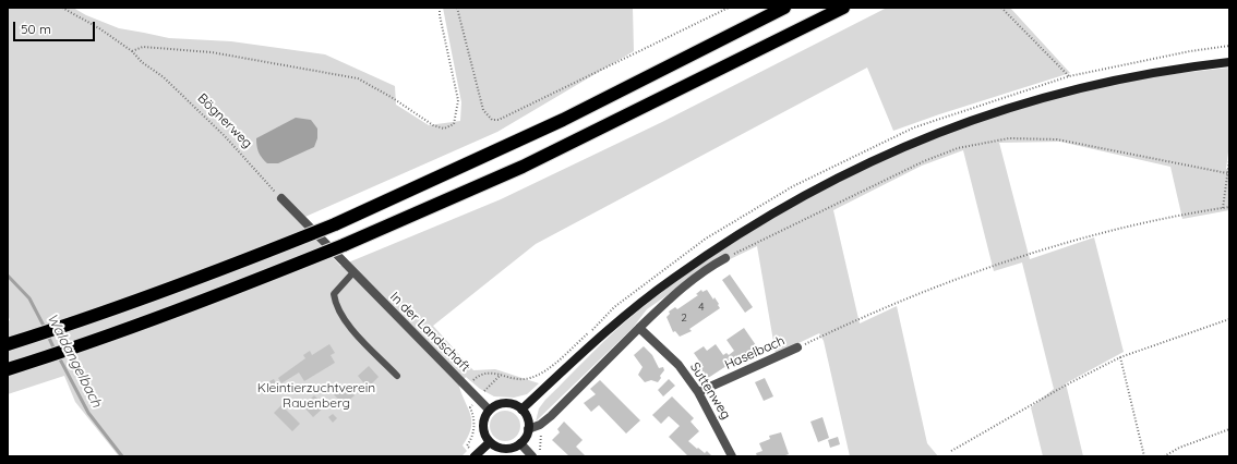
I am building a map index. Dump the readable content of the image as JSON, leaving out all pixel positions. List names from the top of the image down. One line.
{"streets":{"street":["In der Landschaft","Haselbach","Suttenweg"],"path":["Bögnerweg"]},"crossings":[["Haselbach","Suttenweg"]],"water":["Waldangelbach"],"parks":["Kleintierzuchtverein Rauenberg"],"house_numbers":["4","2"],"scale_bar":"50 m"}
